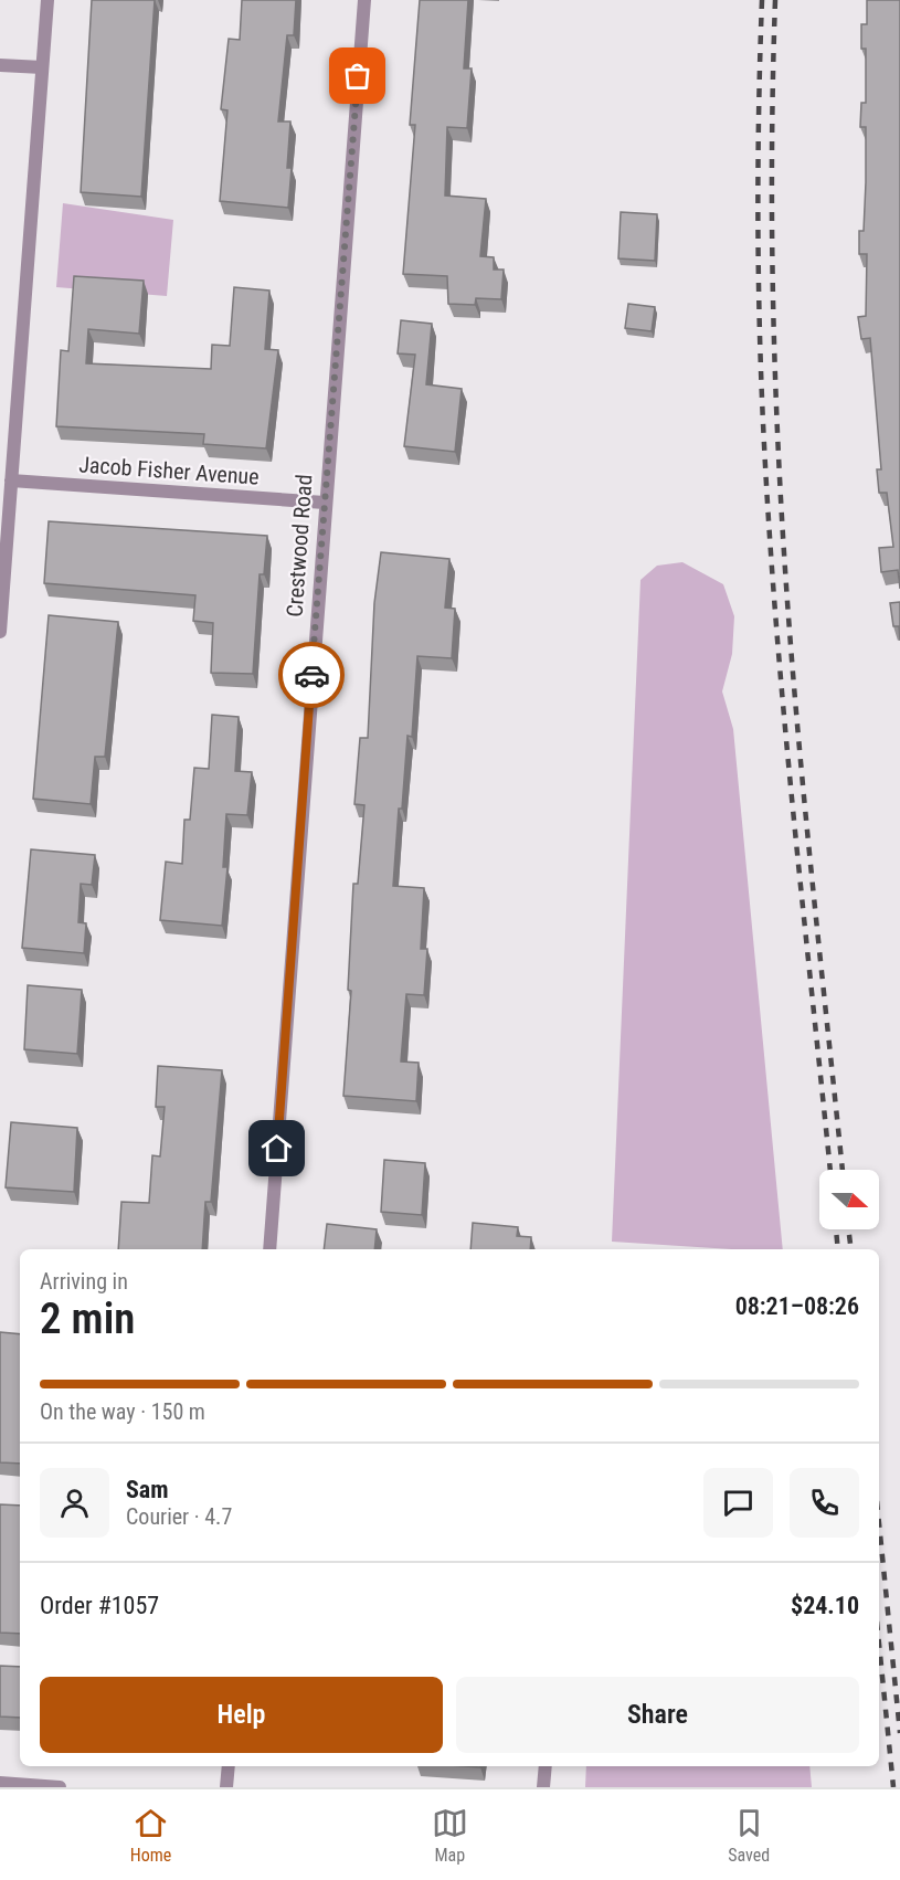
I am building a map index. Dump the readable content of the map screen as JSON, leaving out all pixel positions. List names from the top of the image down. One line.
{"streets":{"street":["Jacob Fisher Avenue","Crestwood Road"]},"crossings":[["Jacob Fisher Avenue","Crestwood Road"]],"north":"right","page":{"heading":["2 min","Arriving in","08:21–08:26"],"panel":["Sam","Courier · 4.7","Order #1057","$24.10"],"bar":"On the way · 150 m","buttons":["Help","Share"],"tabs":["Home","Map","Saved"]}}
